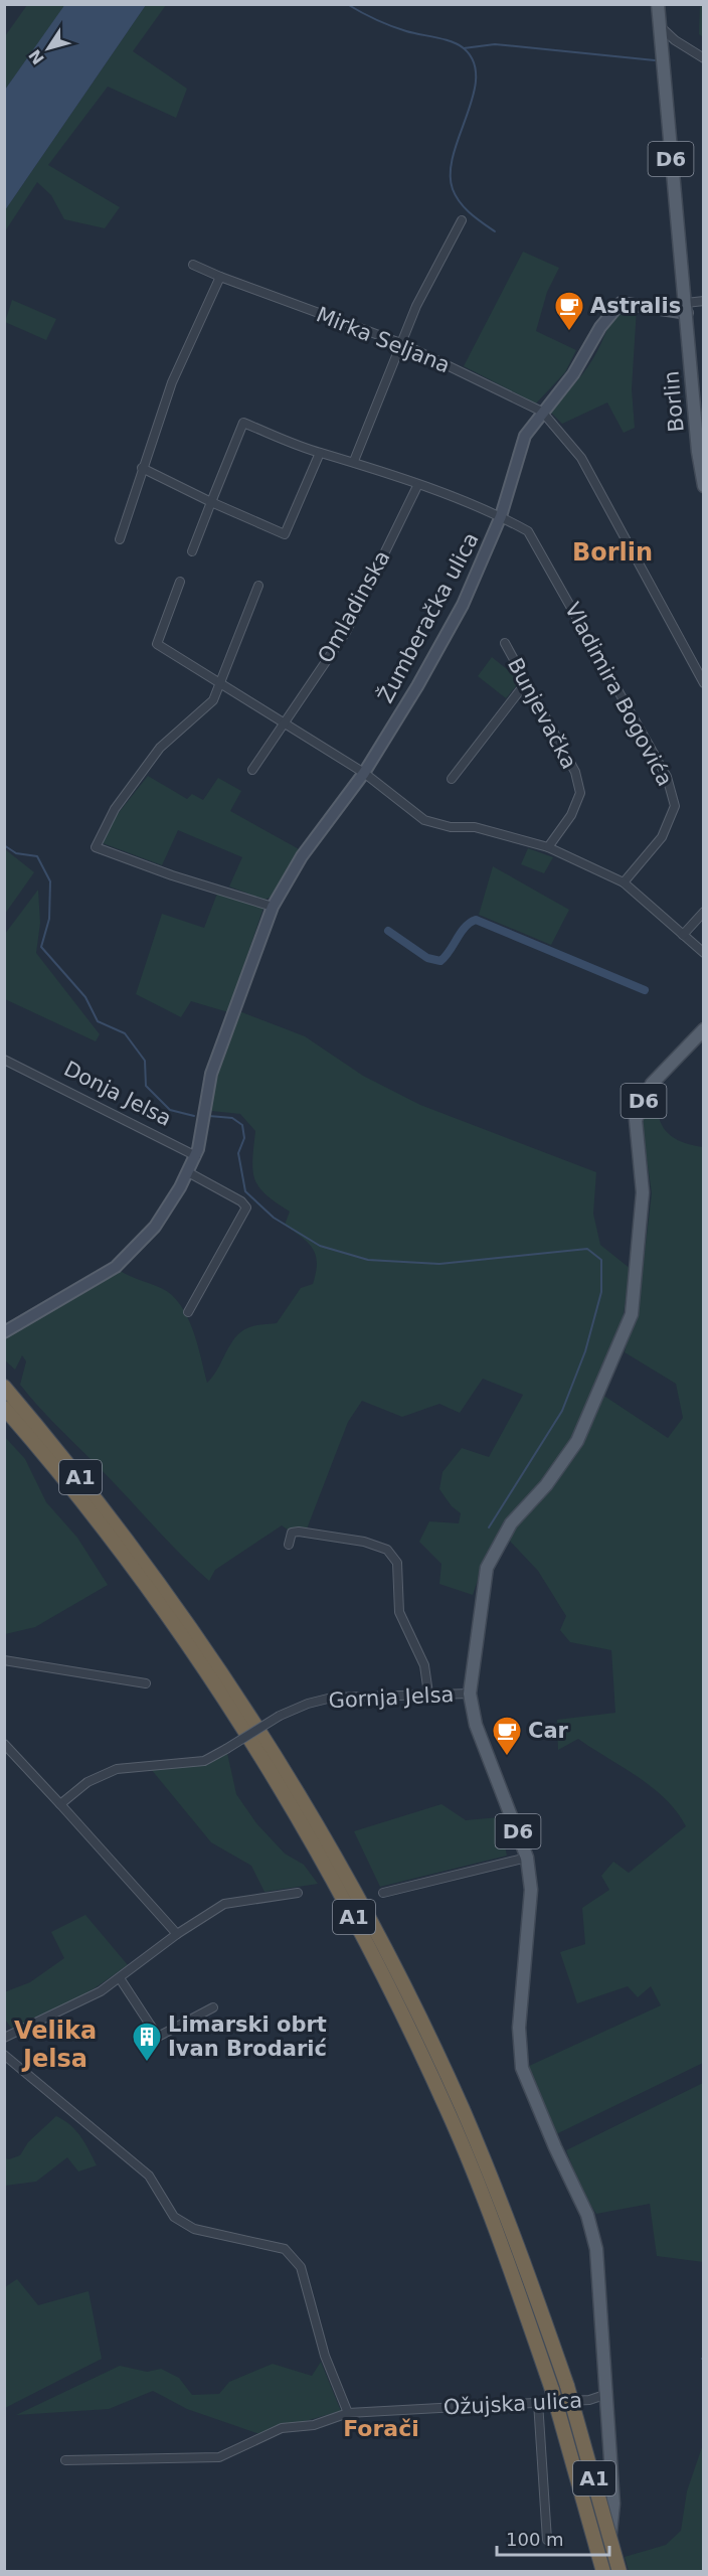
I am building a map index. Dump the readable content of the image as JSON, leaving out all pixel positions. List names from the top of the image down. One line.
{"streets":{"highway":["A1"],"main road":["D6","Borlin","Žumberačka ulica"],"street":["Mirka Seljana","Omladinska","Vladimira Bogovića","Bunjevačka","Donja Jelsa","Gornja Jelsa","Ožujska ulica"]},"crossings":[["D6","Borlin"],["D6","Žumberačka ulica"],["D6","A1"],["D6","Gornja Jelsa"],["D6","Ožujska ulica"],["Mirka Seljana","Žumberačka ulica"],["Borlin","Žumberačka ulica"],["Omladinska","Vladimira Bogovića"],["Žumberačka ulica","Vladimira Bogovića"],["Žumberačka ulica","Donja Jelsa"]],"districts":["Borlin","Velika Jelsa","Forači"],"places":{"cafe":["Astralis","Car"],"building":["Limarski obrt Ivan Brodarić"]},"scale_bar":"100 m","north":"bottom left"}
